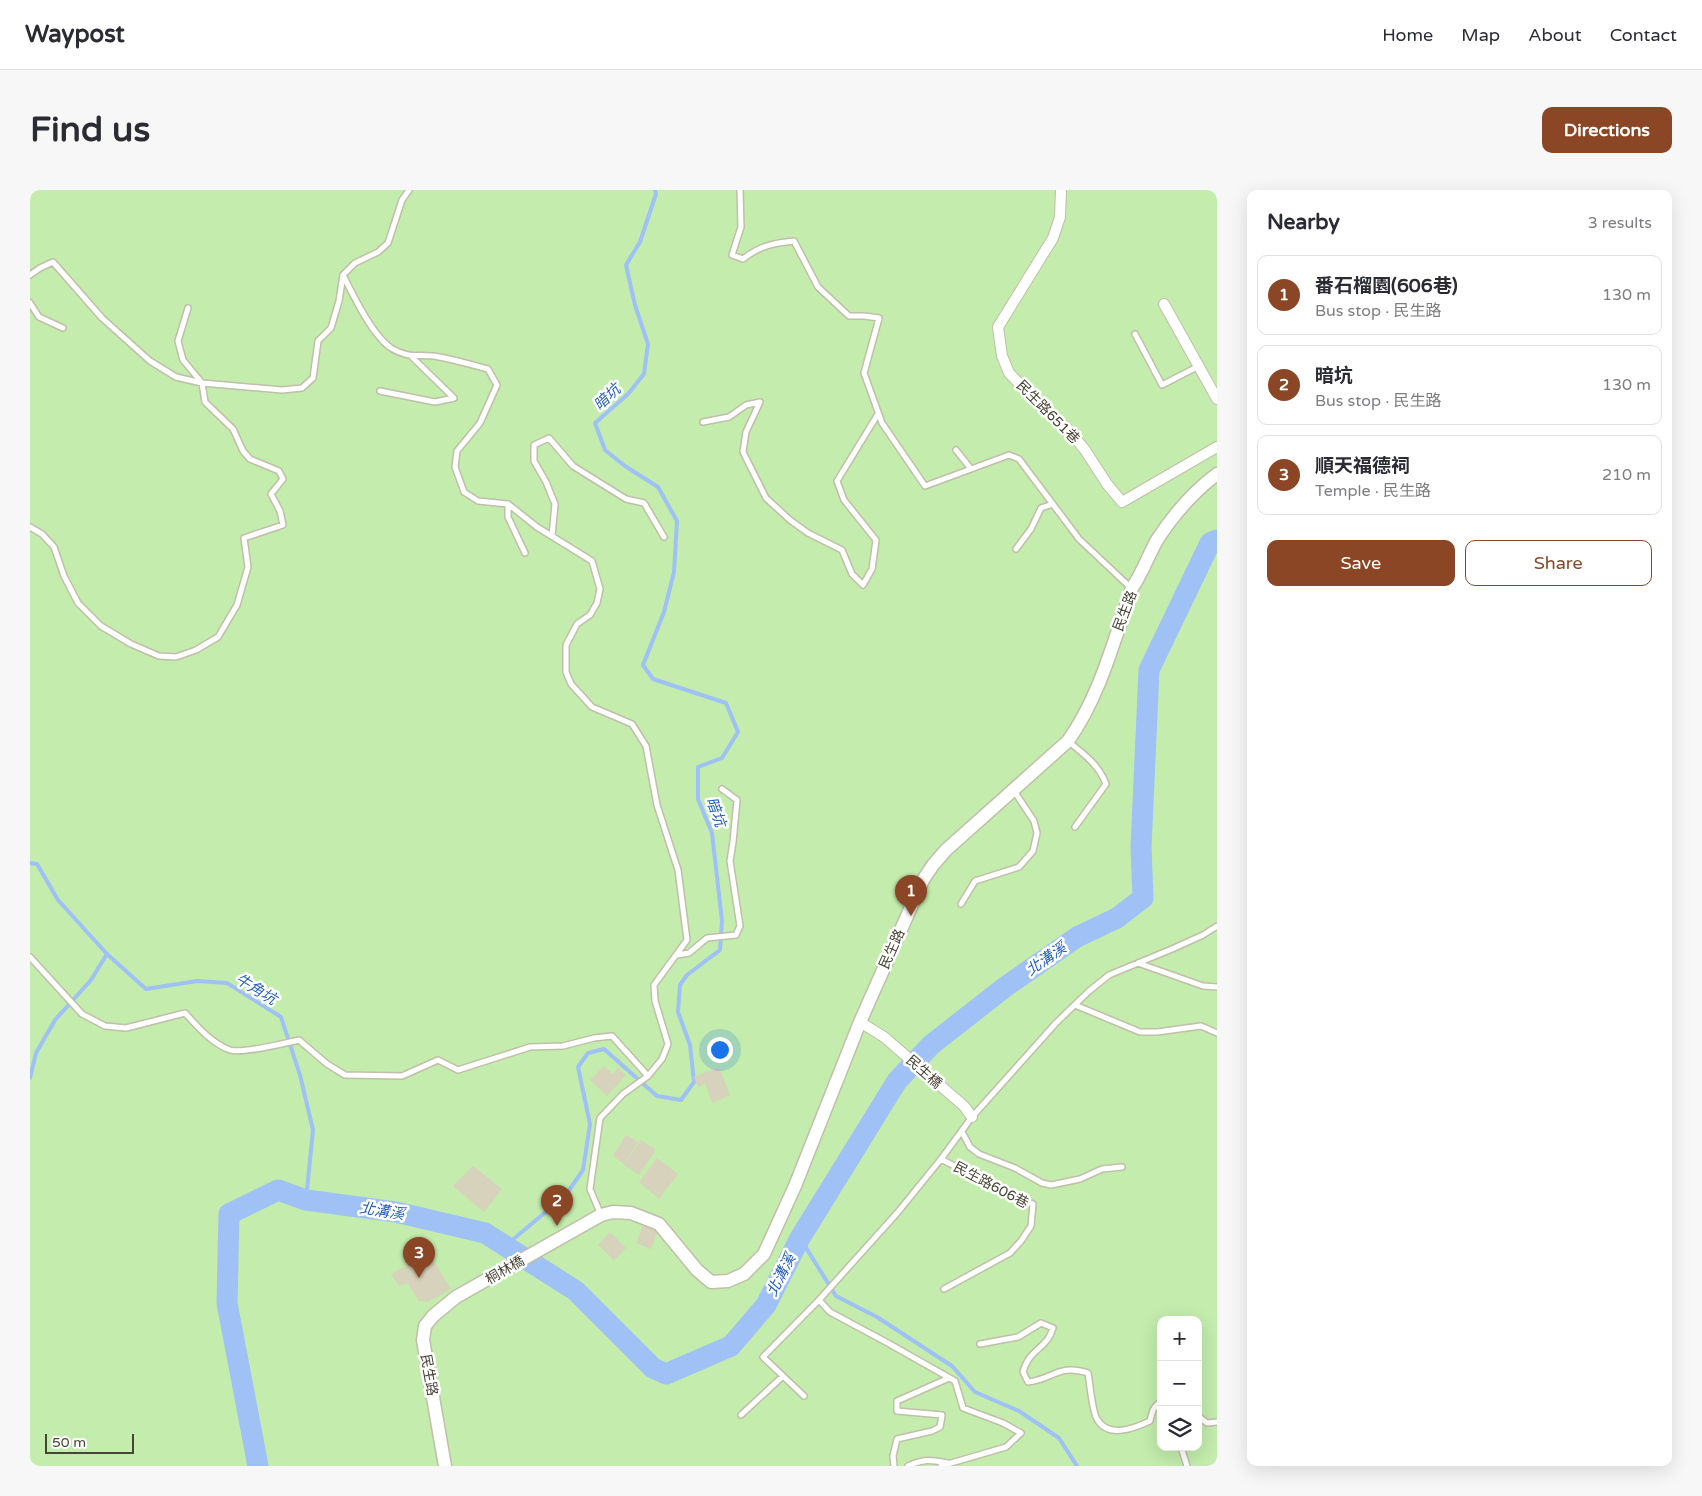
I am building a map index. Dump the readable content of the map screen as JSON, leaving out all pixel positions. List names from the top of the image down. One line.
{"streets":{"street":["民生路651巷","民生路","民生橋","桐林橋"],"lane":["民生路606巷"]},"crossings":[["民生路","民生橋"],["民生路","桐林橋"],["民生橋","民生路606巷"]],"water":["暗坑","北溝溪","牛角坑"],"scale_bar":"50 m","page":{"header":"Waypost","nav":["Home","Map","About","Contact"],"buttons":["Directions",["Save","Share"]],"title":"Find us","heading":["Nearby","3 results"],"list":[{"mark":"1","name":"番石榴園(606巷)","note":"Bus stop · 民生路","value":"130 m"},{"mark":"2","name":"暗坑","note":"Bus stop · 民生路","value":"130 m"},{"mark":"3","name":"順天福德祠","note":"Temple · 民生路","value":"210 m"}],"pins":["1","2","3"],"map_buttons":["+","−"],"scale":"50 m"}}
